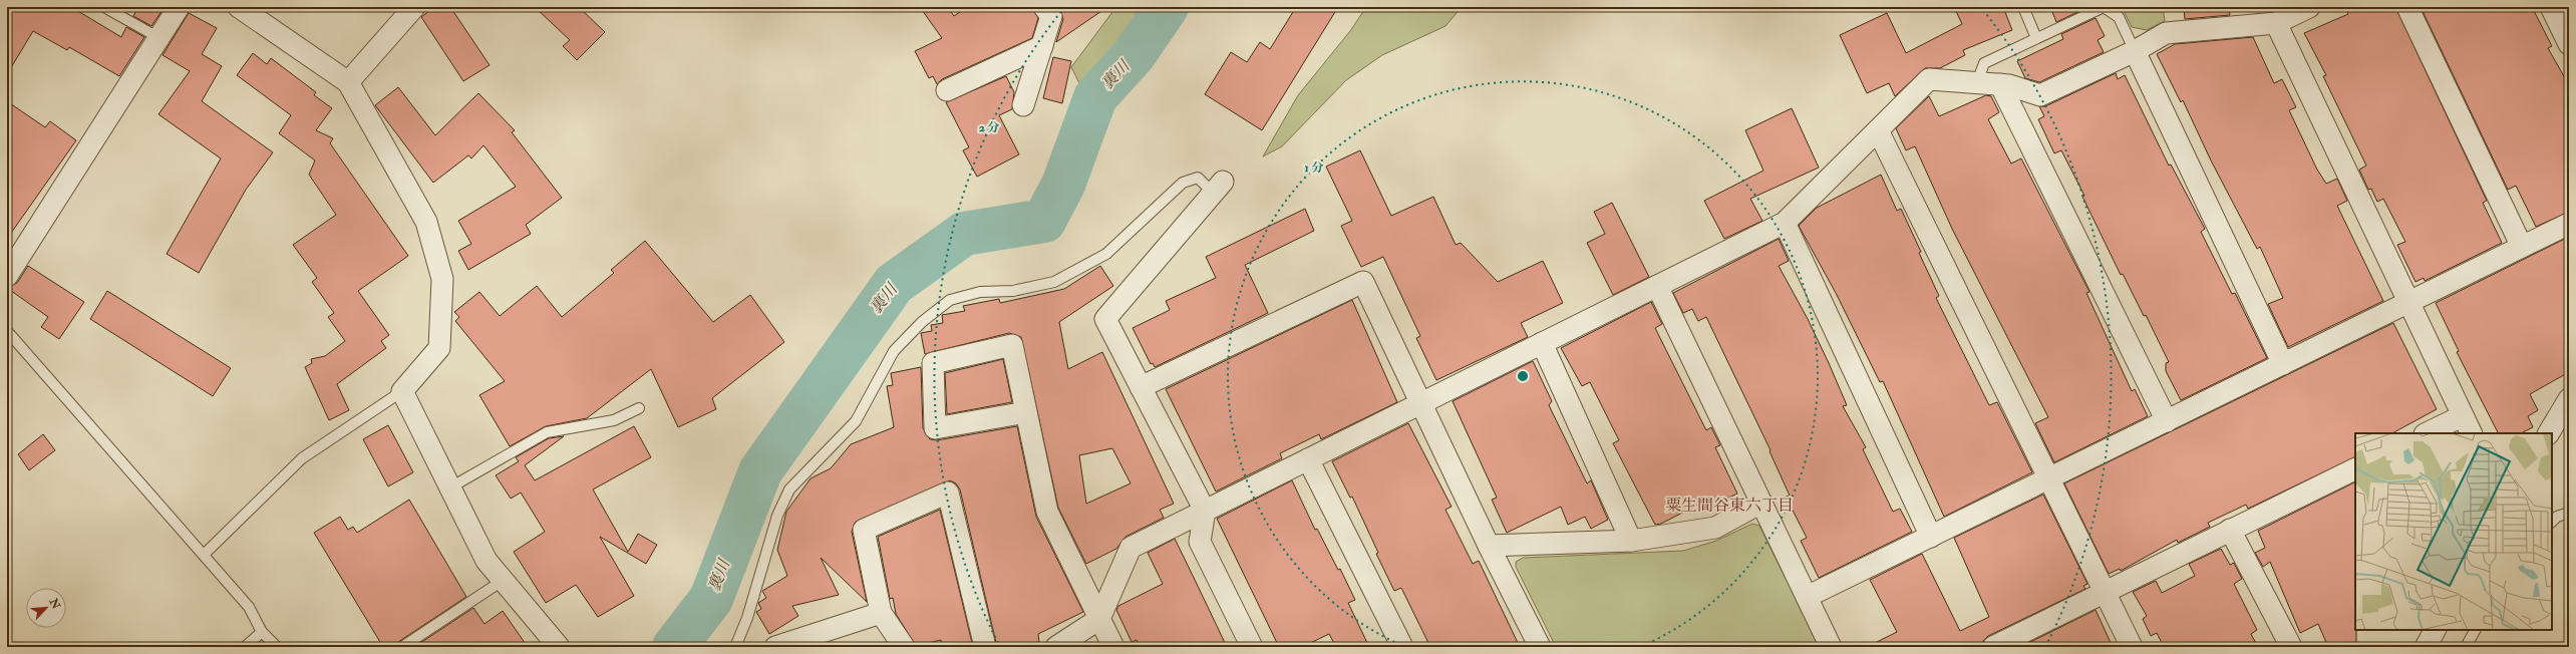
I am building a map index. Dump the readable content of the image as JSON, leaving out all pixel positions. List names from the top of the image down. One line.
{"districts":["粟生間谷東六丁目"],"water":["裏川"],"north":"top right","rings":["2 分","1 分"]}
